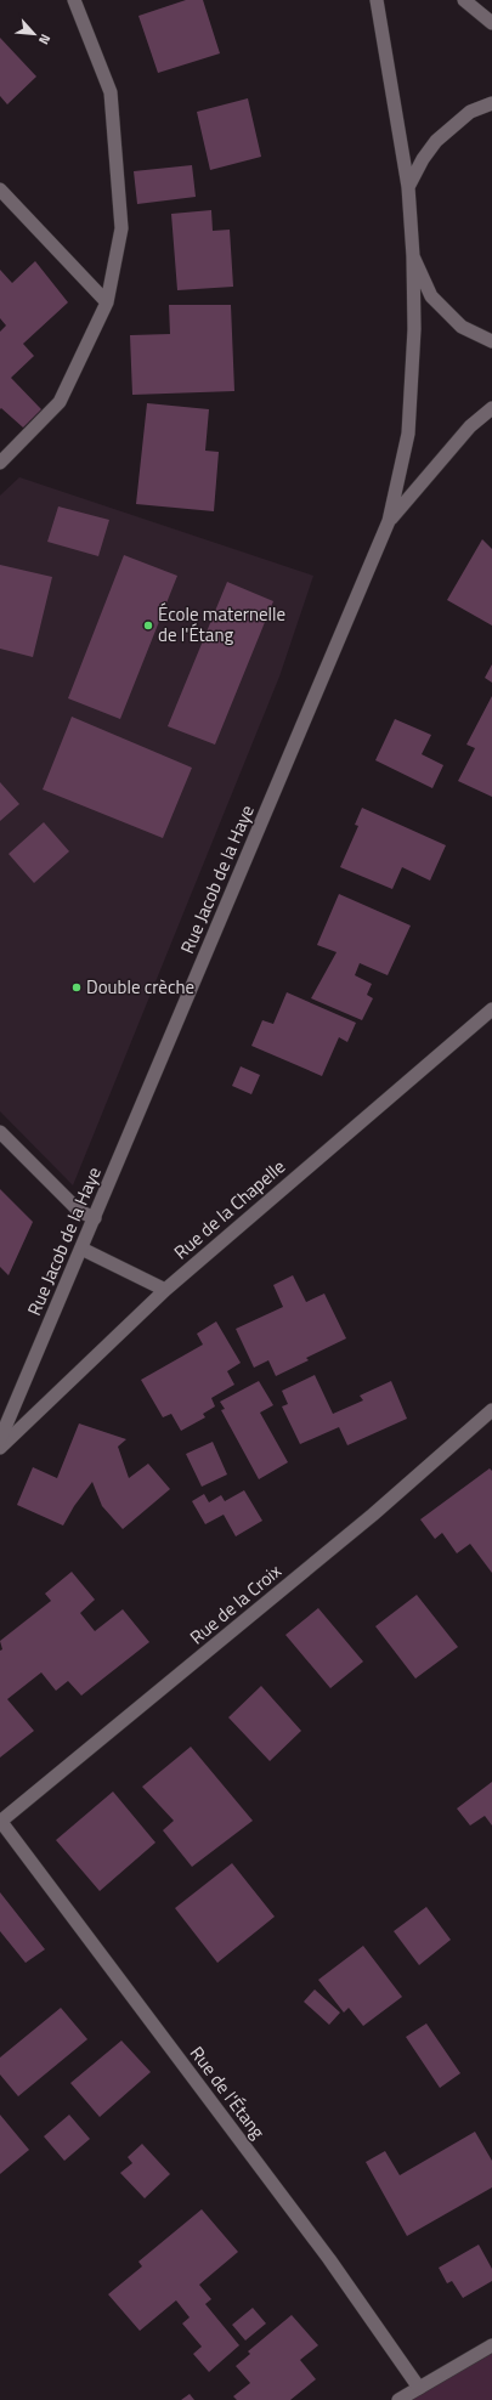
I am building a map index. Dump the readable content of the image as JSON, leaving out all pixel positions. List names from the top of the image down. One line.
{"streets":{"street":["Rue Jacob de la Haye","Rue de la Chapelle","Rue de la Croix","Rue de l'Étang"]},"crossings":[["Rue de la Croix","Rue de l'Étang"]],"places":["École maternelle de l'Étang","Double crèche"],"north":"bottom right"}
